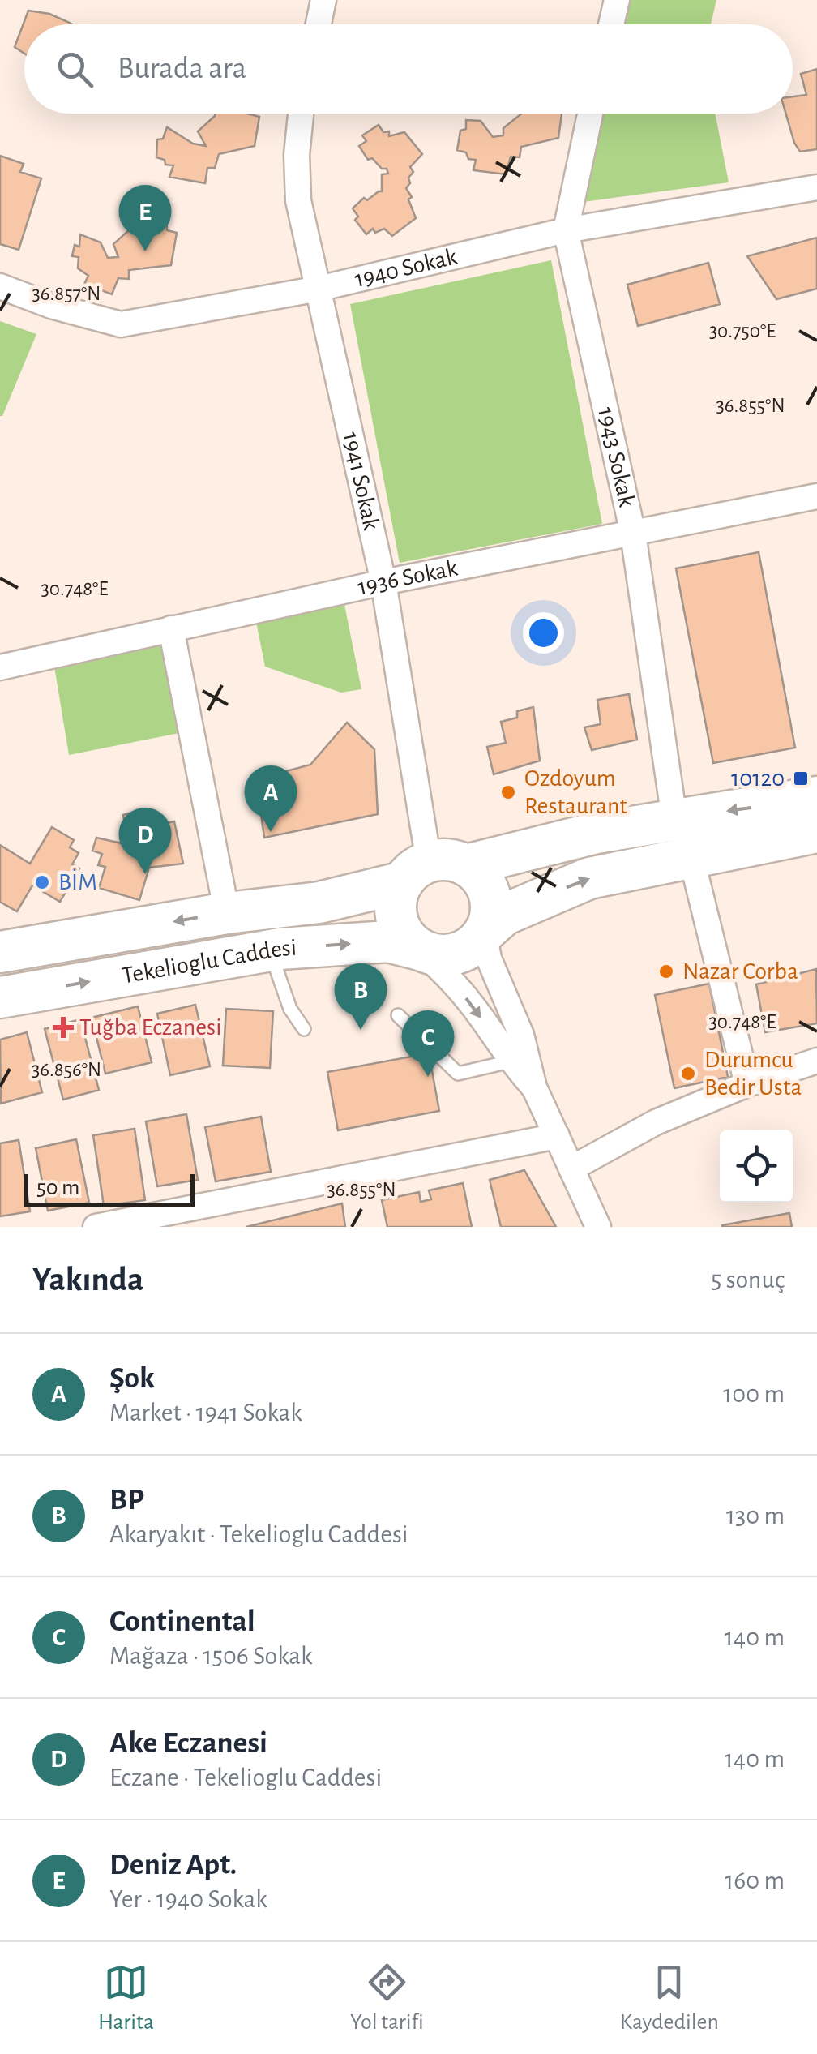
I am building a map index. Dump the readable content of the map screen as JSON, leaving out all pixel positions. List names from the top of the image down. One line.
{"streets":{"main road":["Tekelioglu Caddesi"],"street":["1940 Sokak","1943 Sokak","1941 Sokak","1936 Sokak"]},"crossings":[["1940 Sokak","1943 Sokak"],["1940 Sokak","1941 Sokak"],["1943 Sokak","1936 Sokak"],["1943 Sokak","Tekelioglu Caddesi"],["1941 Sokak","1936 Sokak"],["1941 Sokak","Tekelioglu Caddesi"]],"places":{"transit":["10120"],"other":["Ozdoyum Restaurant","BİM","Nazar Corba","Durumcu Bedir Usta"],"health":["Tuğba Eczanesi"]},"scale_bar":"50 m","page":{"search":"Burada ara","pins":["E","A","D","B","C"],"scale":"50 m","heading":["Yakında","5 sonuç"],"list":[{"mark":"A","name":"Şok","note":"Market · 1941 Sokak","value":"100 m"},{"mark":"B","name":"BP","note":"Akaryakıt · Tekelioglu Caddesi","value":"130 m"},{"mark":"C","name":"Continental","note":"Mağaza · 1506 Sokak","value":"140 m"},{"mark":"D","name":"Ake Eczanesi","note":"Eczane · Tekelioglu Caddesi","value":"140 m"},{"mark":"E","name":"Deniz Apt.","note":"Yer · 1940 Sokak","value":"160 m"}],"nav":["Harita","Yol tarifi","Kaydedilen"]},"coordinates":["36.857°N","30.750°E","36.855°N","30.748°E","36.856°N"]}
